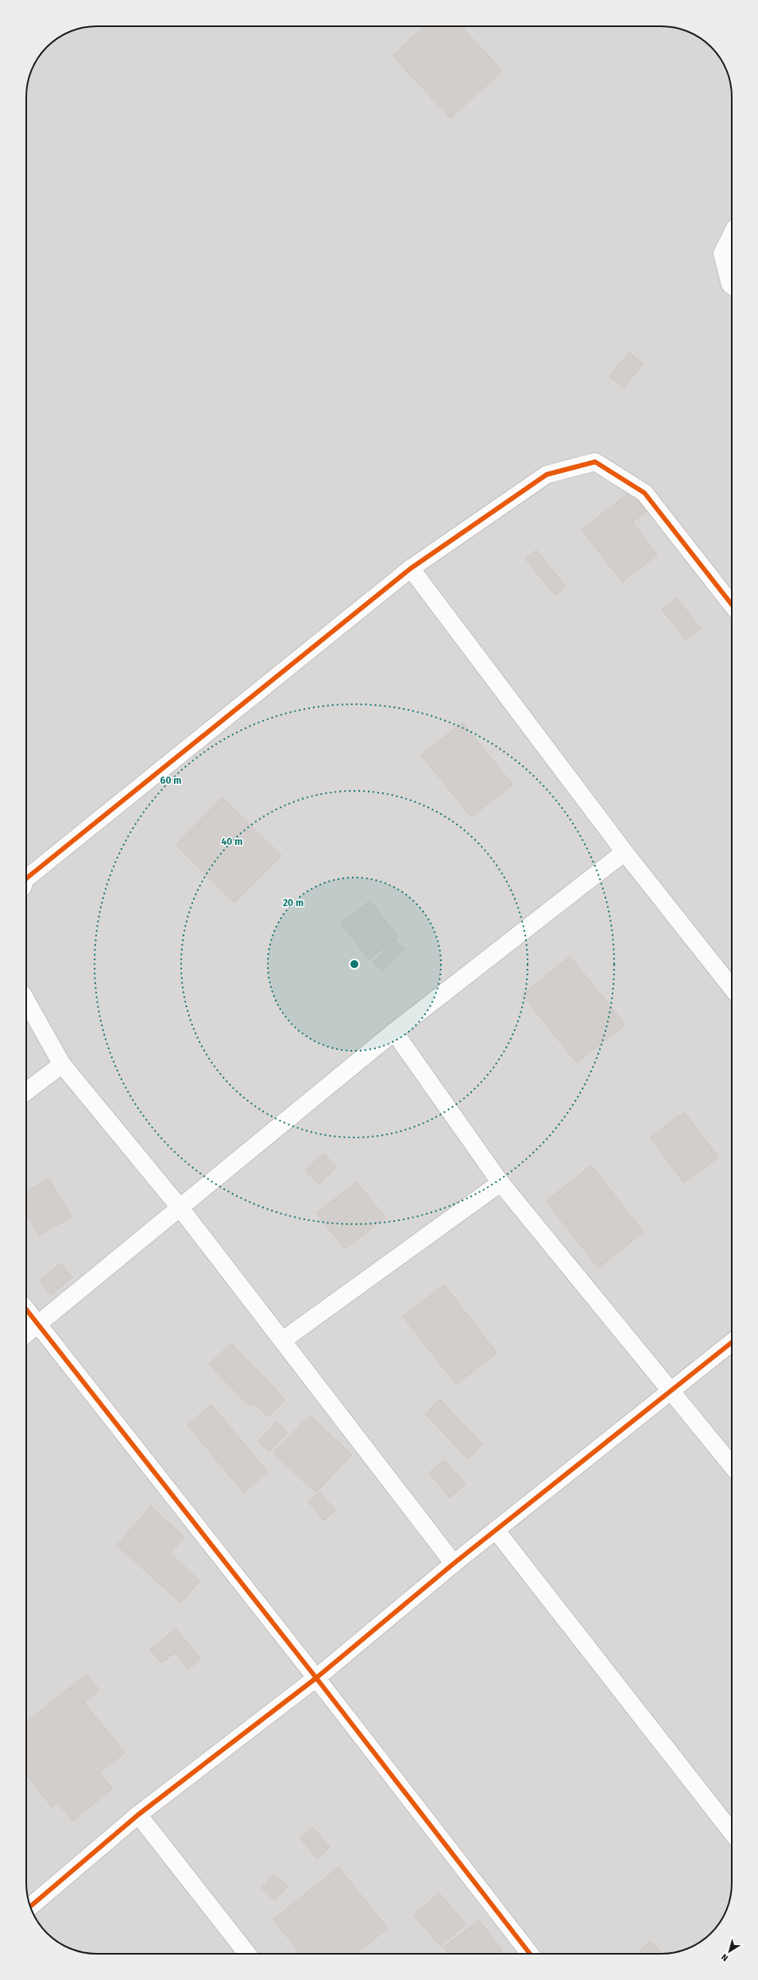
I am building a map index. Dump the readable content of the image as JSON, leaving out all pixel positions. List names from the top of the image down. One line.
{"north":"bottom left","rings":["60 m","40 m","20 m"]}
